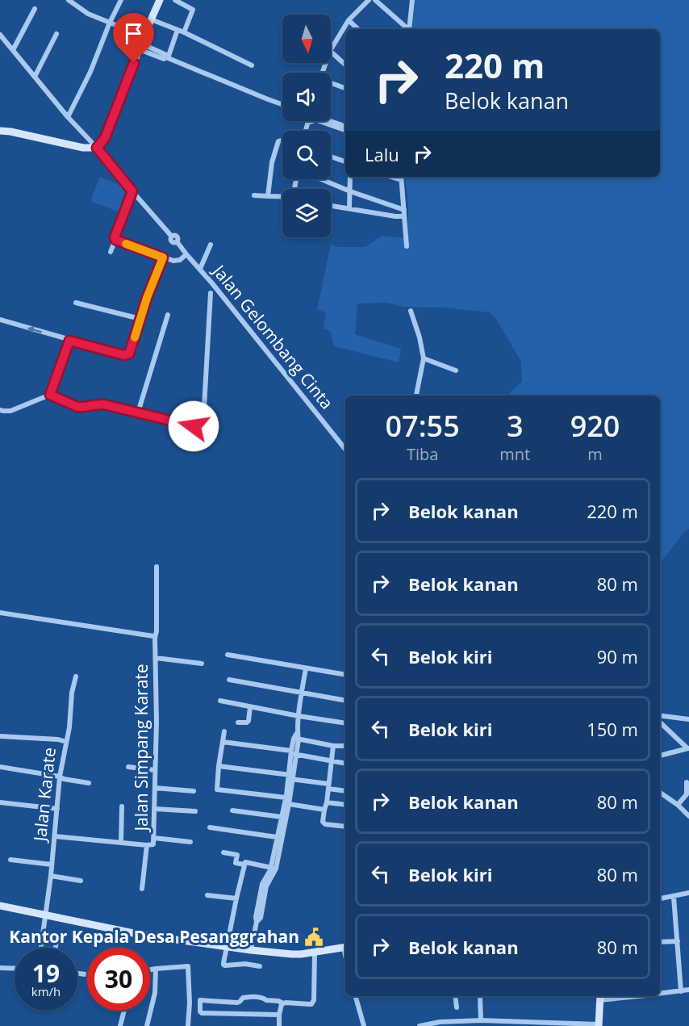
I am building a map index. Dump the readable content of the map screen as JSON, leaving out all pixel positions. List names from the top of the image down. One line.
{"streets":{"street":["Jalan Gelombang Cinta","Jalan Simpang Karate","Jalan Karate"]},"crossings":[["Jalan Simpang Karate","Jalan Karate"]],"places":{"public building":["Kantor Kepala Desa Pesanggrahan"]},"north":"bottom","page":{"turn":["220 m","Belok kanan"],"then":"Lalu","eta":["07:55","Tiba","3","mnt","920","m"],"list":[{"name":"Belok kanan","value":"220 m"},{"name":"Belok kanan","value":"80 m"},{"name":"Belok kiri","value":"90 m"},{"name":"Belok kiri","value":"150 m"},{"name":"Belok kanan","value":"80 m"},{"name":"Belok kiri","value":"80 m"},{"name":"Belok kanan","value":"80 m"}],"speed":"19 km/h","limit":"30"}}
